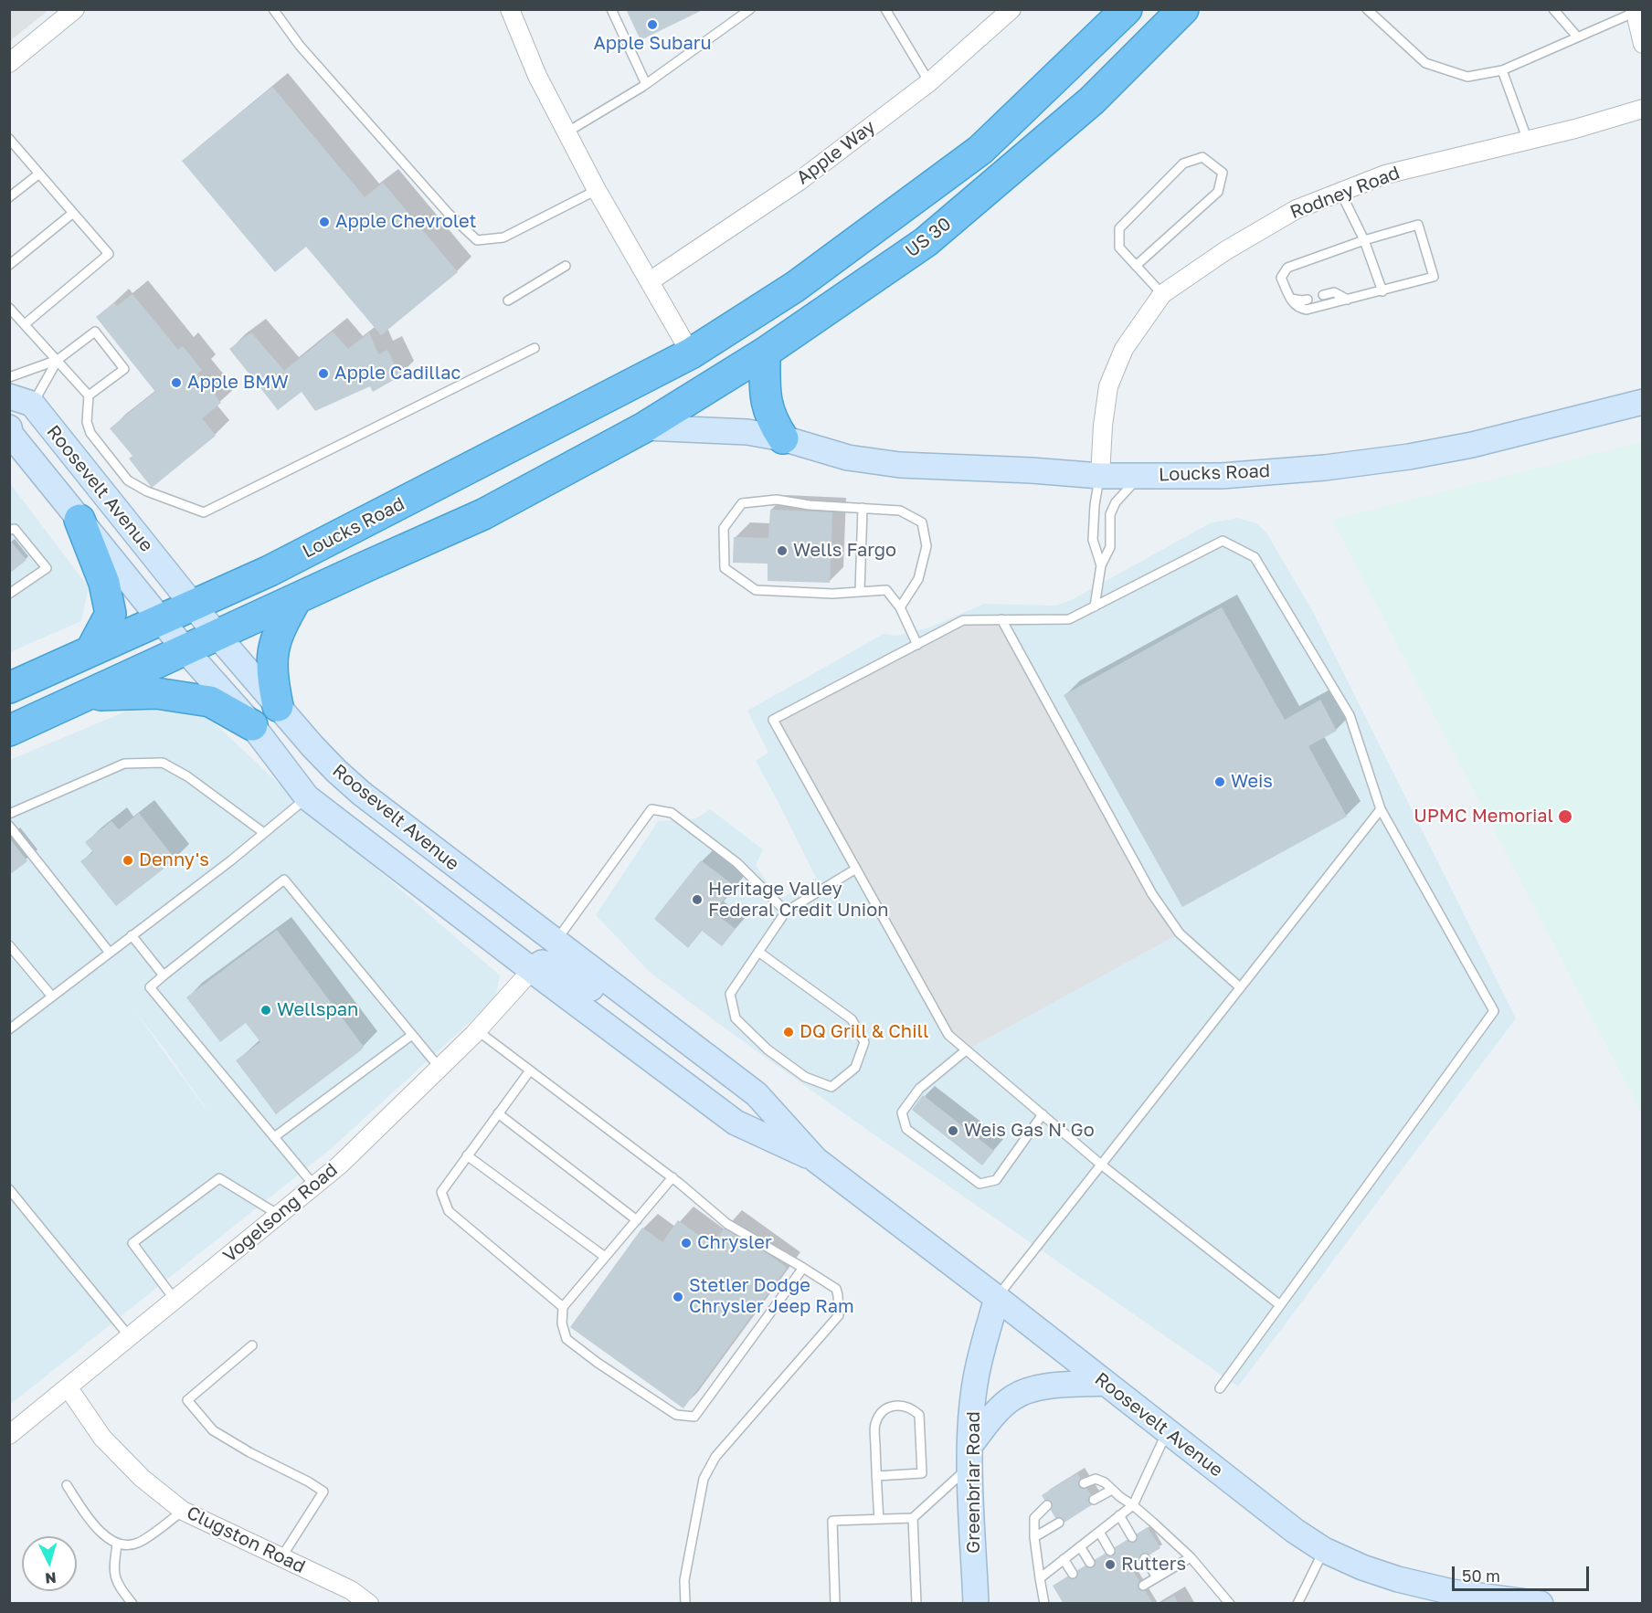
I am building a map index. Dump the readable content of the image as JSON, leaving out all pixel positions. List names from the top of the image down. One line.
{"streets":{"highway":["US 30","Loucks Road"],"main road":["Roosevelt Avenue","Greenbriar Road"],"street":["Apple Way","Rodney Road","Vogelsong Road","Clugston Road"]},"crossings":[["Rodney Road","Loucks Road"],["US 30","Loucks Road"],["US 30","Roosevelt Avenue"],["Loucks Road","Roosevelt Avenue"],["Roosevelt Avenue","Vogelsong Road"],["Roosevelt Avenue","Greenbriar Road"],["Vogelsong Road","Clugston Road"]],"places":["Apple Subaru","Apple Chevrolet","Apple Cadillac","Apple BMW","Wells Fargo","Weis","UPMC Memorial","Denny's","Heritage Valley Federal Credit Union","Wellspan","DQ Grill & Chill","Weis Gas N' Go","Chrysler","Stetler Dodge Chrysler Jeep Ram","Rutters"],"scale_bar":"50 m","north":"bottom"}
